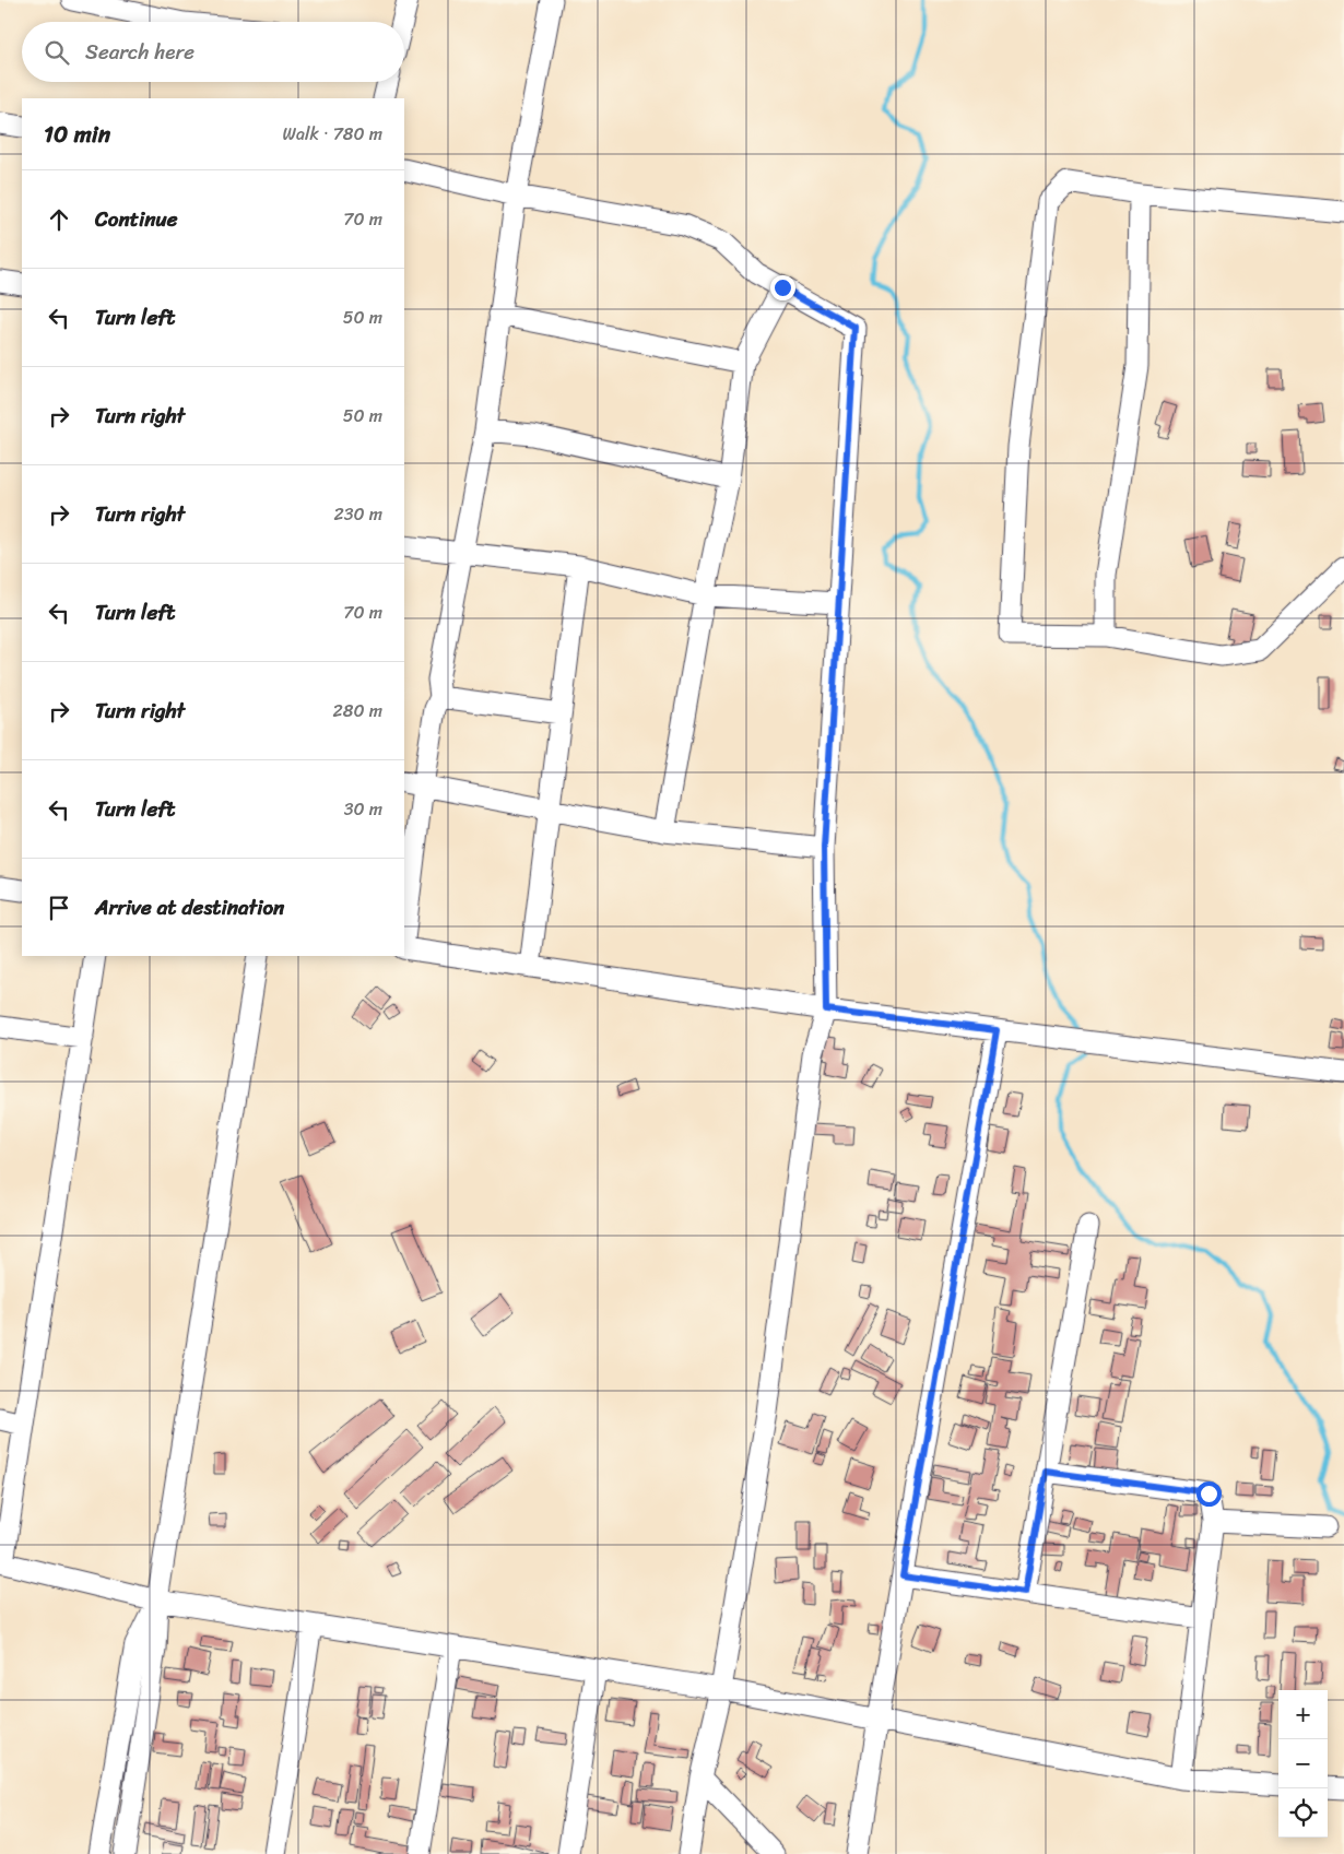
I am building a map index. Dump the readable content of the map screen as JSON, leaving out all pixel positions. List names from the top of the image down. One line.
{"page":{"search":"Search here","heading":["10 min","Walk · 780 m"],"list":[["Continue","70 m"],["Turn left","50 m"],["Turn right","50 m"],["Turn right","230 m"],["Turn left","70 m"],["Turn right","280 m"],["Turn left","30 m"],"Arrive at destination"],"map_buttons":["+","−"]}}
